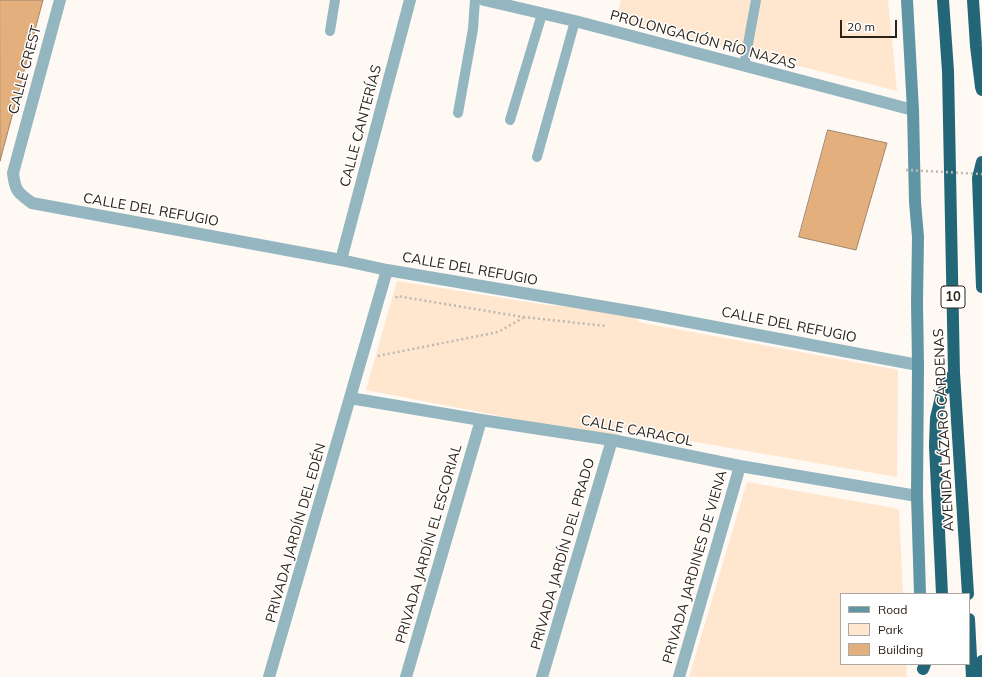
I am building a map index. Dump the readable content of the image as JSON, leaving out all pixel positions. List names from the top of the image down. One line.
{"streets":{"highway":["10","AVENIDA LÁZARO CÁRDENAS"],"street":["PROLONGACIÓN RÍO NAZAS","CALLE CREST","CALLE CANTERÍAS","CALLE DEL REFUGIO","CALLE CARACOL","PRIVADA JARDÍN DEL EDÉN","PRIVADA JARDÍN EL ESCORIAL","PRIVADA JARDÍN DEL PRADO","PRIVADA JARDINES DE VIENA"]},"crossings":[["PROLONGACIÓN RÍO NAZAS","AVENIDA LÁZARO CÁRDENAS"],["CALLE CREST","CALLE DEL REFUGIO"],["CALLE CANTERÍAS","CALLE DEL REFUGIO"],["CALLE DEL REFUGIO","AVENIDA LÁZARO CÁRDENAS"],["CALLE DEL REFUGIO","PRIVADA JARDÍN DEL EDÉN"],["AVENIDA LÁZARO CÁRDENAS","CALLE CARACOL"],["CALLE CARACOL","PRIVADA JARDÍN DEL EDÉN"],["CALLE CARACOL","PRIVADA JARDÍN EL ESCORIAL"],["CALLE CARACOL","PRIVADA JARDÍN DEL PRADO"],["CALLE CARACOL","PRIVADA JARDINES DE VIENA"]],"legend":["Road","Park","Building"],"scale_bar":"20 m"}
